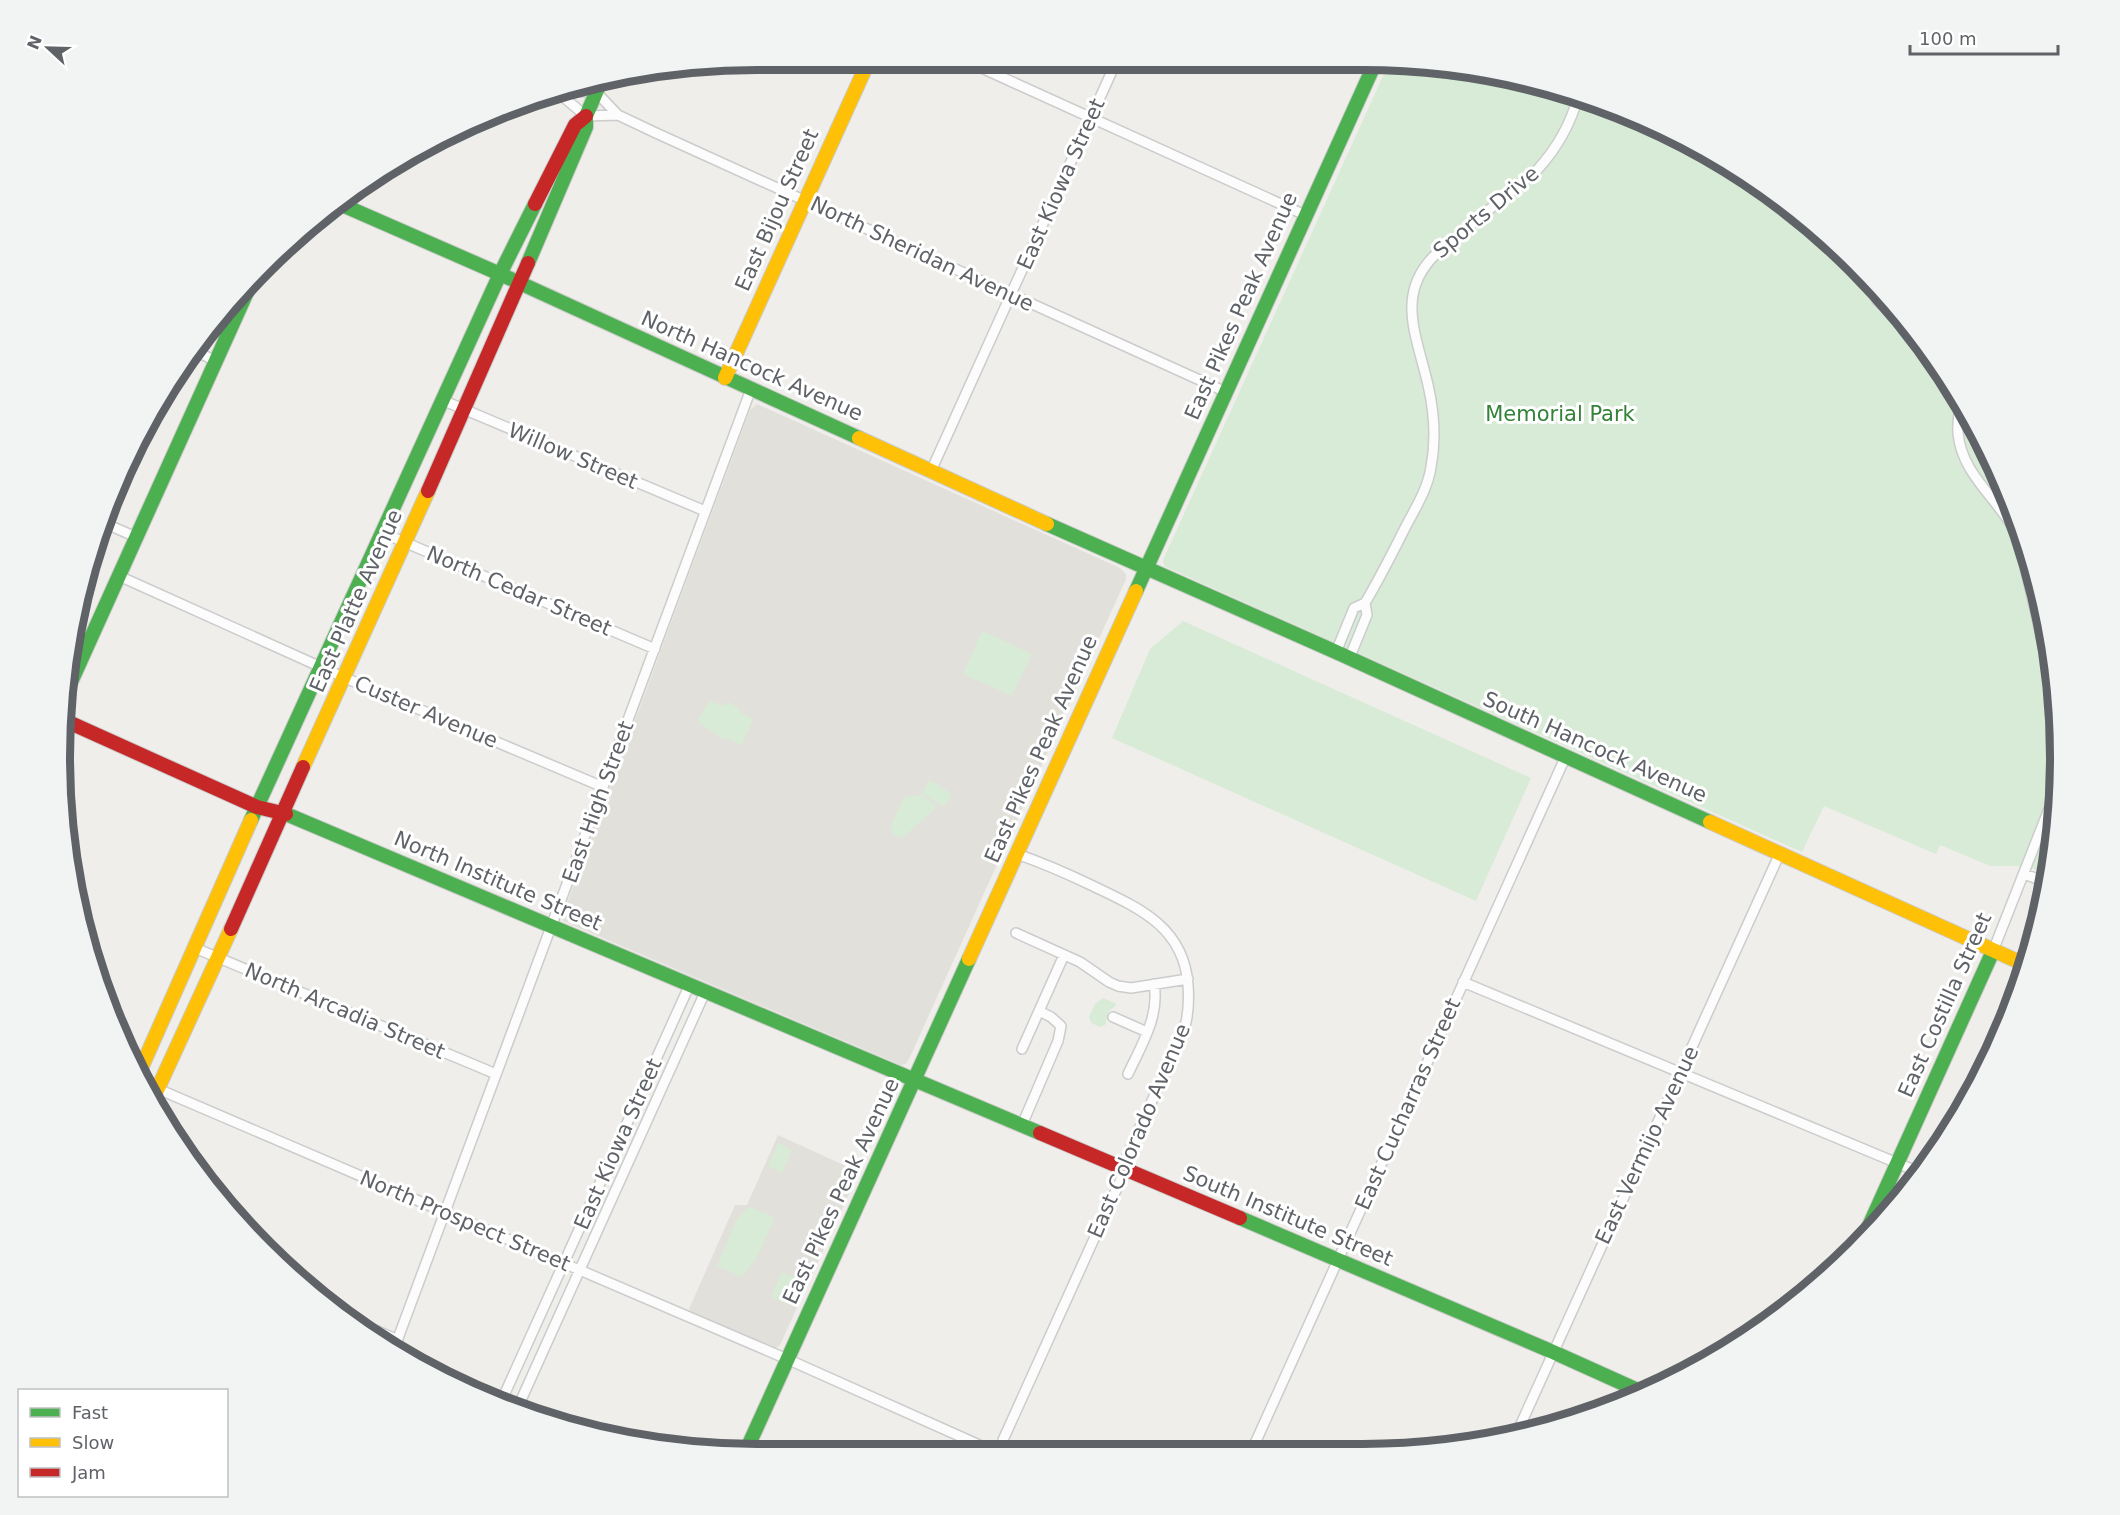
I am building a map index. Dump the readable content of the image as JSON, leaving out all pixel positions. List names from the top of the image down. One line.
{"streets":{"main road":["East Bijou Street","East Pikes Peak Avenue","North Hancock Avenue","East Platte Avenue","South Hancock Avenue","North Institute Street","East Costilla Street","South Institute Street"],"street":["East Kiowa Street","Sports Drive","North Sheridan Avenue","Willow Street","North Cedar Street","Custer Avenue","East High Street","North Arcadia Street","East Cucharras Street","East Colorado Avenue","East Vermijo Avenue","North Prospect Street"]},"crossings":[["East Kiowa Street","North Sheridan Avenue"],["East Kiowa Street","North Hancock Avenue"],["East Kiowa Street","North Institute Street"],["East Kiowa Street","North Prospect Street"],["East Bijou Street","North Sheridan Avenue"],["East Bijou Street","North Hancock Avenue"],["Sports Drive","South Hancock Avenue"],["North Sheridan Avenue","East Pikes Peak Avenue"],["North Sheridan Avenue","East Platte Avenue"],["East Pikes Peak Avenue","North Hancock Avenue"],["East Pikes Peak Avenue","South Hancock Avenue"],["East Pikes Peak Avenue","North Institute Street"],["East Pikes Peak Avenue","East Colorado Avenue"],["East Pikes Peak Avenue","South Institute Street"],["East Pikes Peak Avenue","North Prospect Street"],["North Hancock Avenue","East Platte Avenue"],["North Hancock Avenue","South Hancock Avenue"],["North Hancock Avenue","East High Street"],["Willow Street","East Platte Avenue"],["Willow Street","East High Street"],["North Cedar Street","East Platte Avenue"],["North Cedar Street","East High Street"],["East Platte Avenue","Custer Avenue"],["East Platte Avenue","North Institute Street"],["East Platte Avenue","North Arcadia Street"],["Custer Avenue","East High Street"],["South Hancock Avenue","East Costilla Street"],["South Hancock Avenue","East Cucharras Street"],["South Hancock Avenue","East Vermijo Avenue"],["East High Street","North Institute Street"],["East High Street","North Arcadia Street"],["East High Street","North Prospect Street"],["North Institute Street","South Institute Street"],["East Cucharras Street","South Institute Street"],["East Colorado Avenue","South Institute Street"],["East Vermijo Avenue","South Institute Street"]],"parks":["Memorial Park"],"legend":["Fast","Slow","Jam"],"scale_bar":"100 m","north":"left"}
